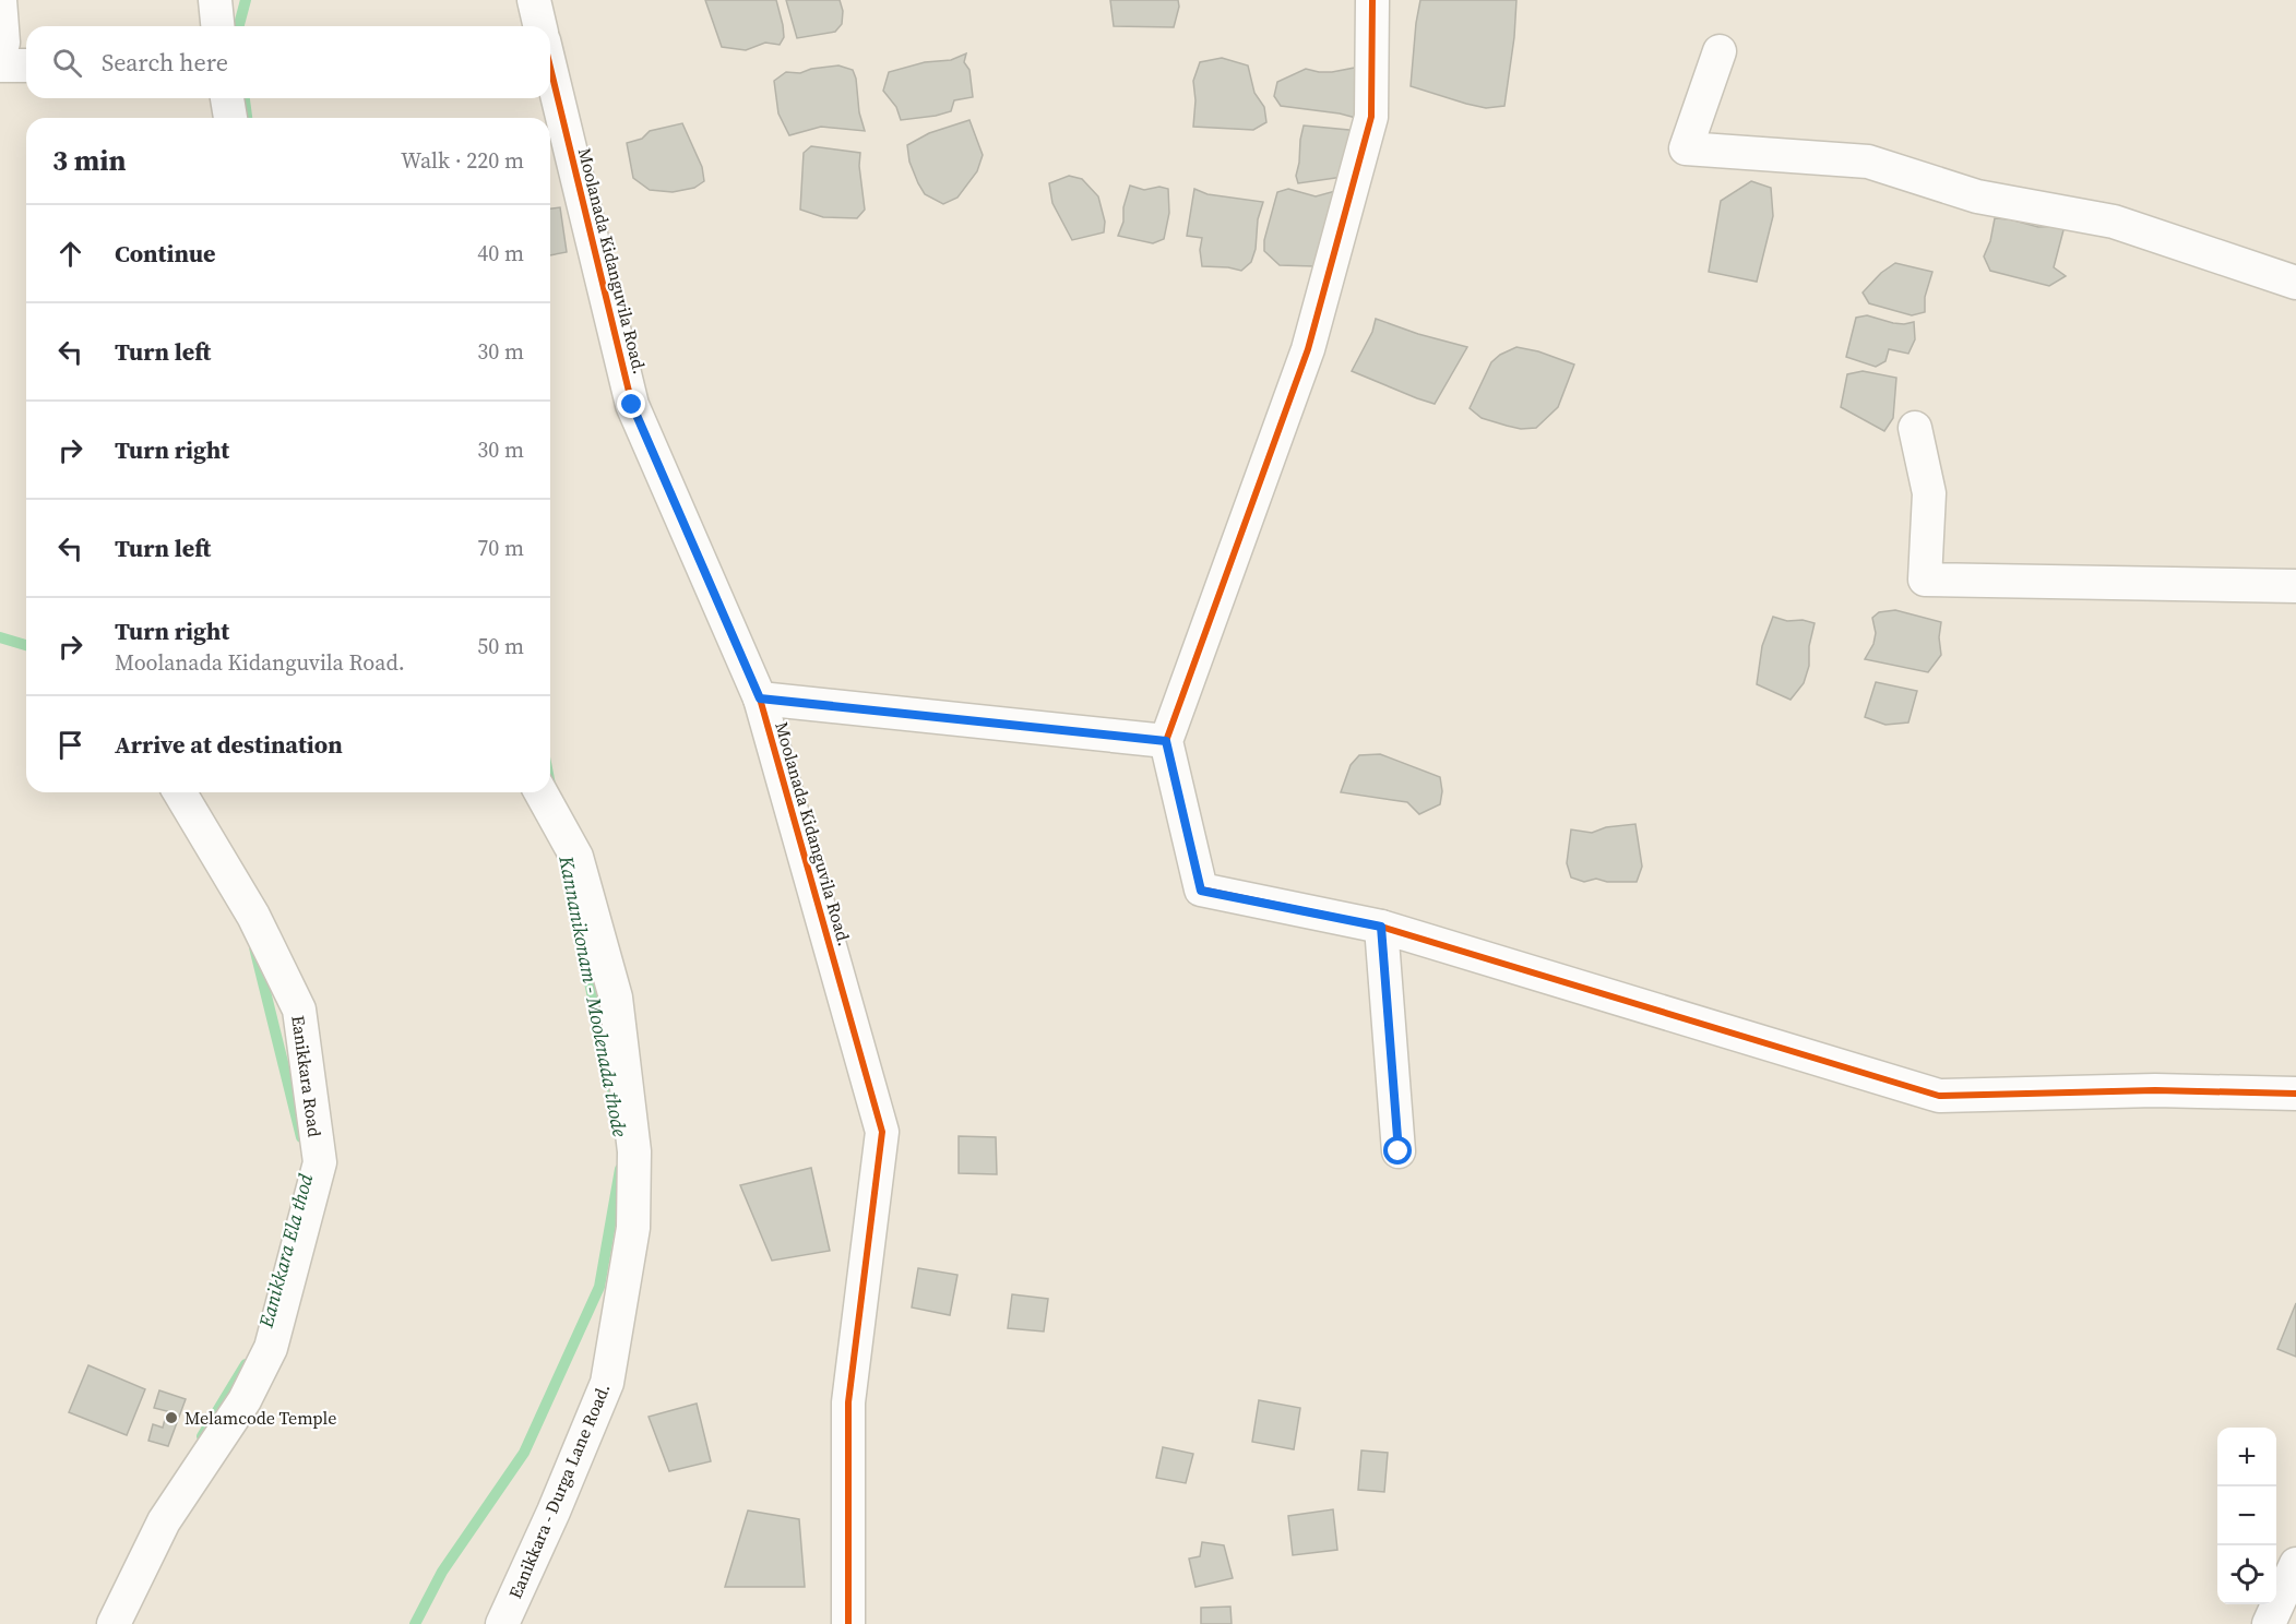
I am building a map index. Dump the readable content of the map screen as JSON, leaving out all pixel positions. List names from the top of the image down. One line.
{"streets":{"street":["Moolanada Kidanguvila Road.","Eanikkara Road","Eanikkara - Durga Lane Road."]},"water":["Kannanikonam - Moolenada thode","Eanikkara Ela thod"],"places":["Melamcode Temple"],"page":{"search":"Search here","heading":["3 min","Walk · 220 m"],"list":[["Continue","40 m"],["Turn left","30 m"],["Turn right","30 m"],["Turn left","70 m"],["Turn right","Moolanada Kidanguvila Road.","50 m"],"Arrive at destination"],"map_buttons":["+","−"]}}
